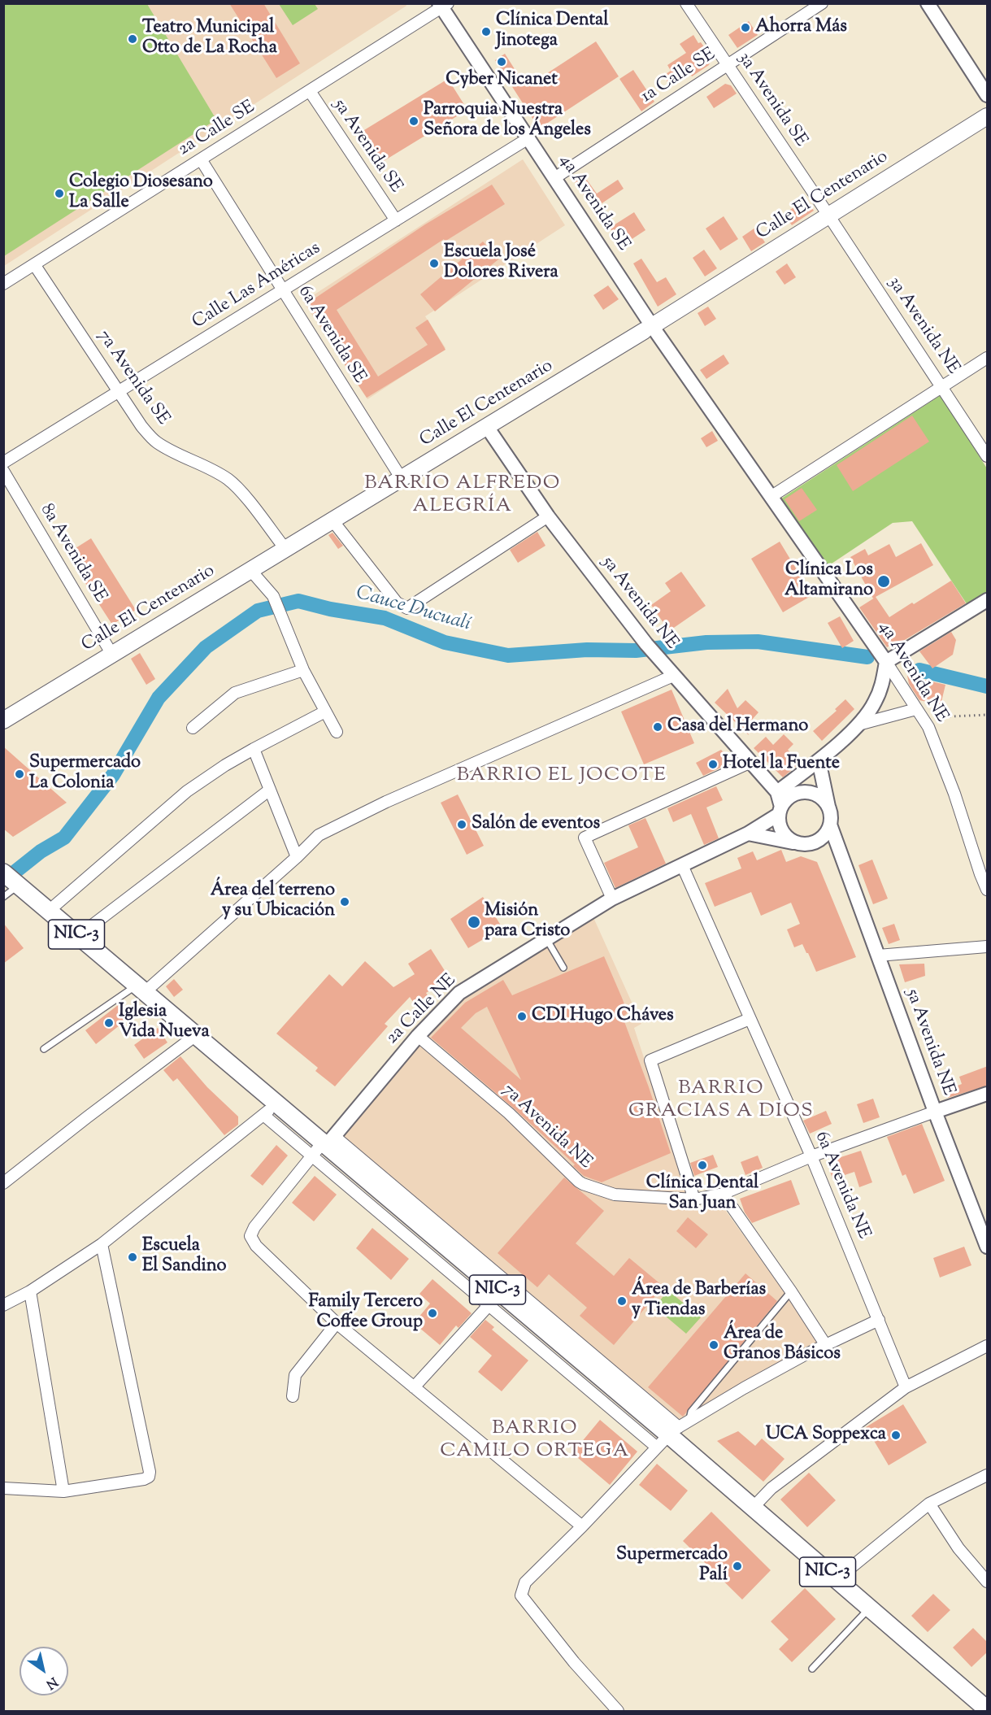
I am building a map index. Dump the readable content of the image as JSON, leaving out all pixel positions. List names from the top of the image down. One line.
{"streets":{"main road":["Calle El Centenario","NIC-3"],"street":["1a Calle SE","3a Avenida SE","2a Calle SE","5a Avenida SE","4a Avenida SE","Calle Las Américas","3a Avenida NE","6a Avenida SE","7a Avenida SE","8a Avenida SE","5a Avenida NE","4a Avenida NE","2a Calle NE","7a Avenida NE","6a Avenida NE"]},"crossings":[["1a Calle SE","3a Avenida SE"],["1a Calle SE","4a Avenida SE"],["3a Avenida SE","Calle El Centenario"],["3a Avenida SE","3a Avenida NE"],["2a Calle SE","5a Avenida SE"],["2a Calle SE","4a Avenida SE"],["2a Calle SE","6a Avenida SE"],["2a Calle SE","7a Avenida SE"],["5a Avenida SE","Calle Las Américas"],["Calle El Centenario","4a Avenida SE"],["Calle El Centenario","3a Avenida NE"],["Calle El Centenario","6a Avenida SE"],["Calle El Centenario","7a Avenida SE"],["Calle El Centenario","8a Avenida SE"],["Calle El Centenario","5a Avenida NE"],["Calle El Centenario","4a Avenida NE"],["4a Avenida SE","Calle Las Américas"],["4a Avenida SE","4a Avenida NE"],["Calle Las Américas","6a Avenida SE"],["Calle Las Américas","7a Avenida SE"],["5a Avenida NE","2a Calle NE"],["5a Avenida NE","7a Avenida NE"],["NIC-3","2a Calle NE"],["2a Calle NE","7a Avenida NE"],["2a Calle NE","6a Avenida NE"],["7a Avenida NE","6a Avenida NE"]],"districts":["BARRIO ALFREDO ALEGRÍA","BARRIO EL JOCOTE","BARRIO GRACIAS A DIOS","BARRIO CAMILO ORTEGA"],"water":["Cauce Ducualí"],"places":["Ahorra Más","Clínica Dental Jinotega","Teatro Municipal Otto de La Rocha","Cyber Nicanet","Parroquia Nuestra Señora de los Ángeles","Colegio Diosesano La Salle","Escuela José Dolores Rivera","Clínica Los Altamirano","Casa del Hermano","Hotel la Fuente","Supermercado La Colonia","Salón de eventos","Área del terreno y su Ubicación","Misión para Cristo","CDI Hugo Cháves","Iglesia Vida Nueva","Clínica Dental San Juan","Escuela El Sandino","Área de Barberías y Tiendas","Family Tercero Coffee Group","Área de Granos Básicos","UCA Soppexca","Supermercado Palí"],"north":"bottom right"}
